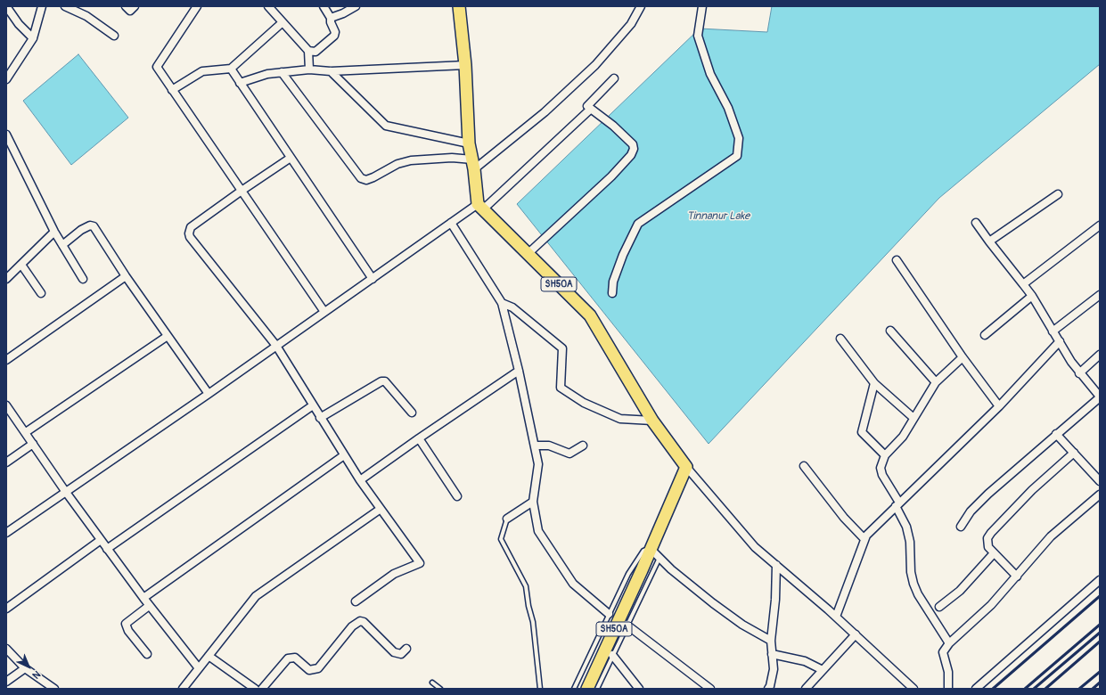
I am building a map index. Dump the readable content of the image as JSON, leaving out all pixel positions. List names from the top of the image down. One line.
{"streets":{"main road":["SH50A"]},"water":["Tinnanur Lake"],"north":"bottom right"}
